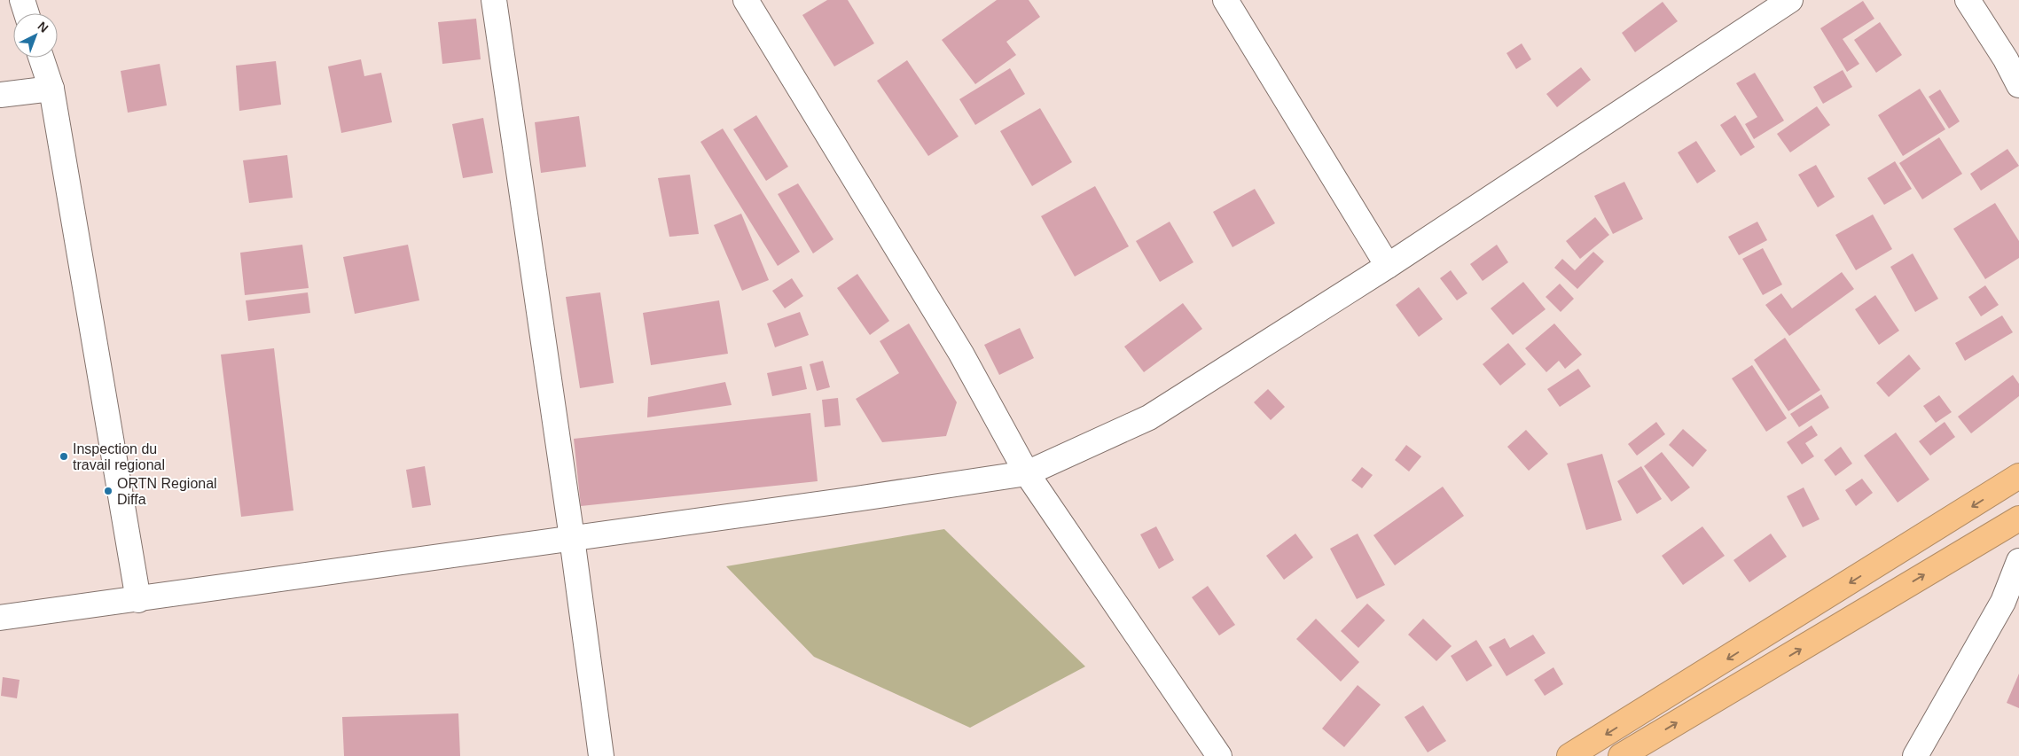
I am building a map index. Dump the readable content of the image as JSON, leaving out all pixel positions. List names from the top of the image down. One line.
{"places":["Inspection du travail regional","ORTN Regional Diffa"],"north":"top right"}
